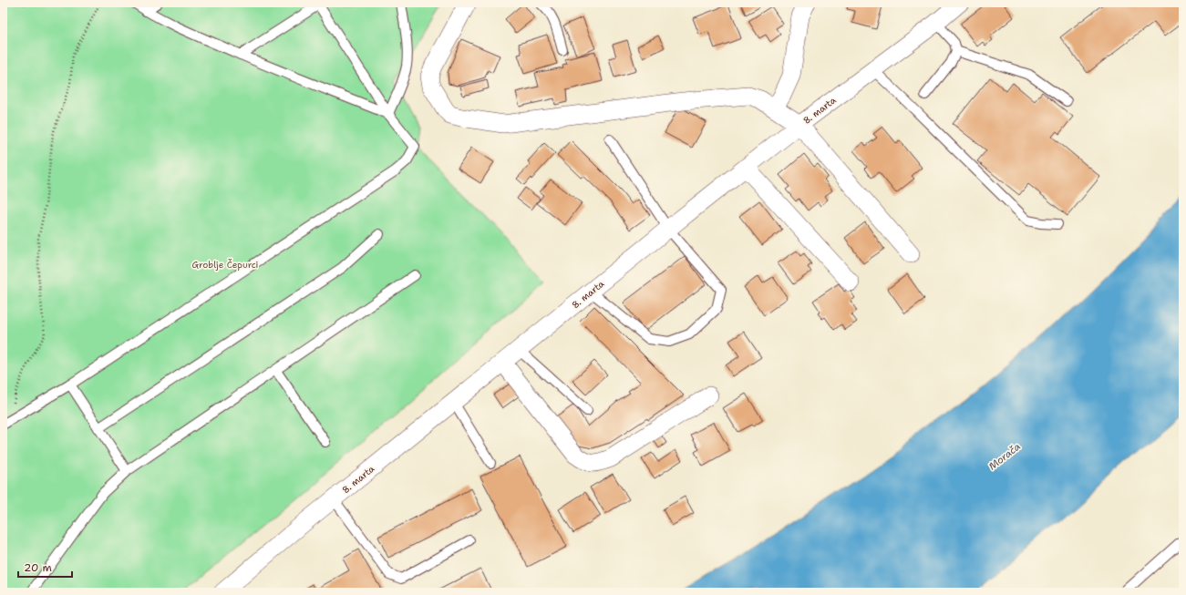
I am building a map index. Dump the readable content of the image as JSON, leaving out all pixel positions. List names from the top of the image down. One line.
{"streets":{"street":["8. marta"]},"water":["Morača"],"parks":["Groblje Čepurci"],"scale_bar":"20 m"}
